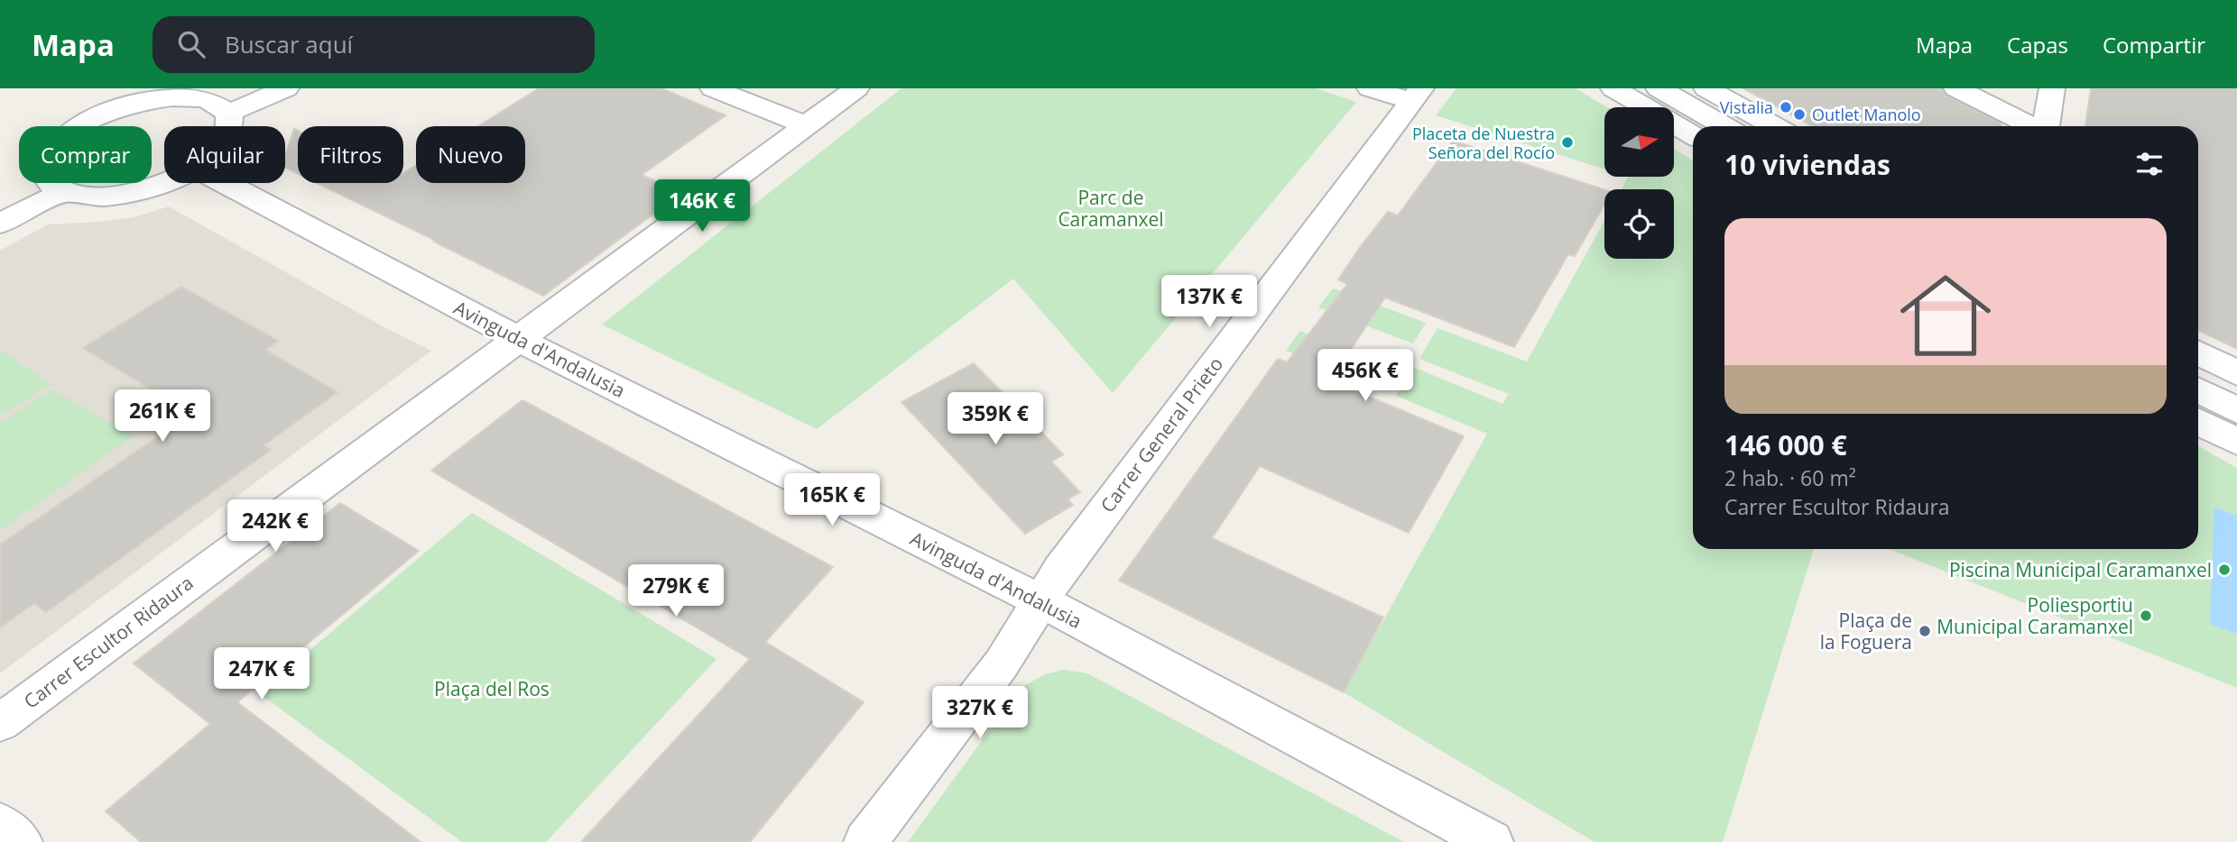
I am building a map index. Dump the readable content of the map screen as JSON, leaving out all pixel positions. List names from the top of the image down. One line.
{"streets":{"street":["Avinguda d'Andalusia","Carrer General Prieto","Carrer Escultor Ridaura"]},"crossings":[["Avinguda d'Andalusia","Carrer General Prieto"],["Avinguda d'Andalusia","Carrer Escultor Ridaura"]],"parks":["Parc de Caramanxel","Plaça del Ros"],"places":["Vistalia","Outlet Manolo","Placeta de Nuestra Señora del Rocío","Piscina Municipal Caramanxel","Poliesportiu Municipal Caramanxel","Plaça de la Foguera"],"north":"right","page":{"header":"Mapa","search":"Buscar aquí","nav":["Mapa","Capas","Compartir"],"chip":["Comprar","Alquilar","Filtros","Nuevo"],"heading":"10 viviendas","price":["146K €","137K €","456K €","261K €","359K €","165K €","242K €","279K €","247K €","327K €"],"list":[{"name":"146 000 €","note":"2 hab. · 60 m² · Carrer Escultor Ridaura"}]}}
